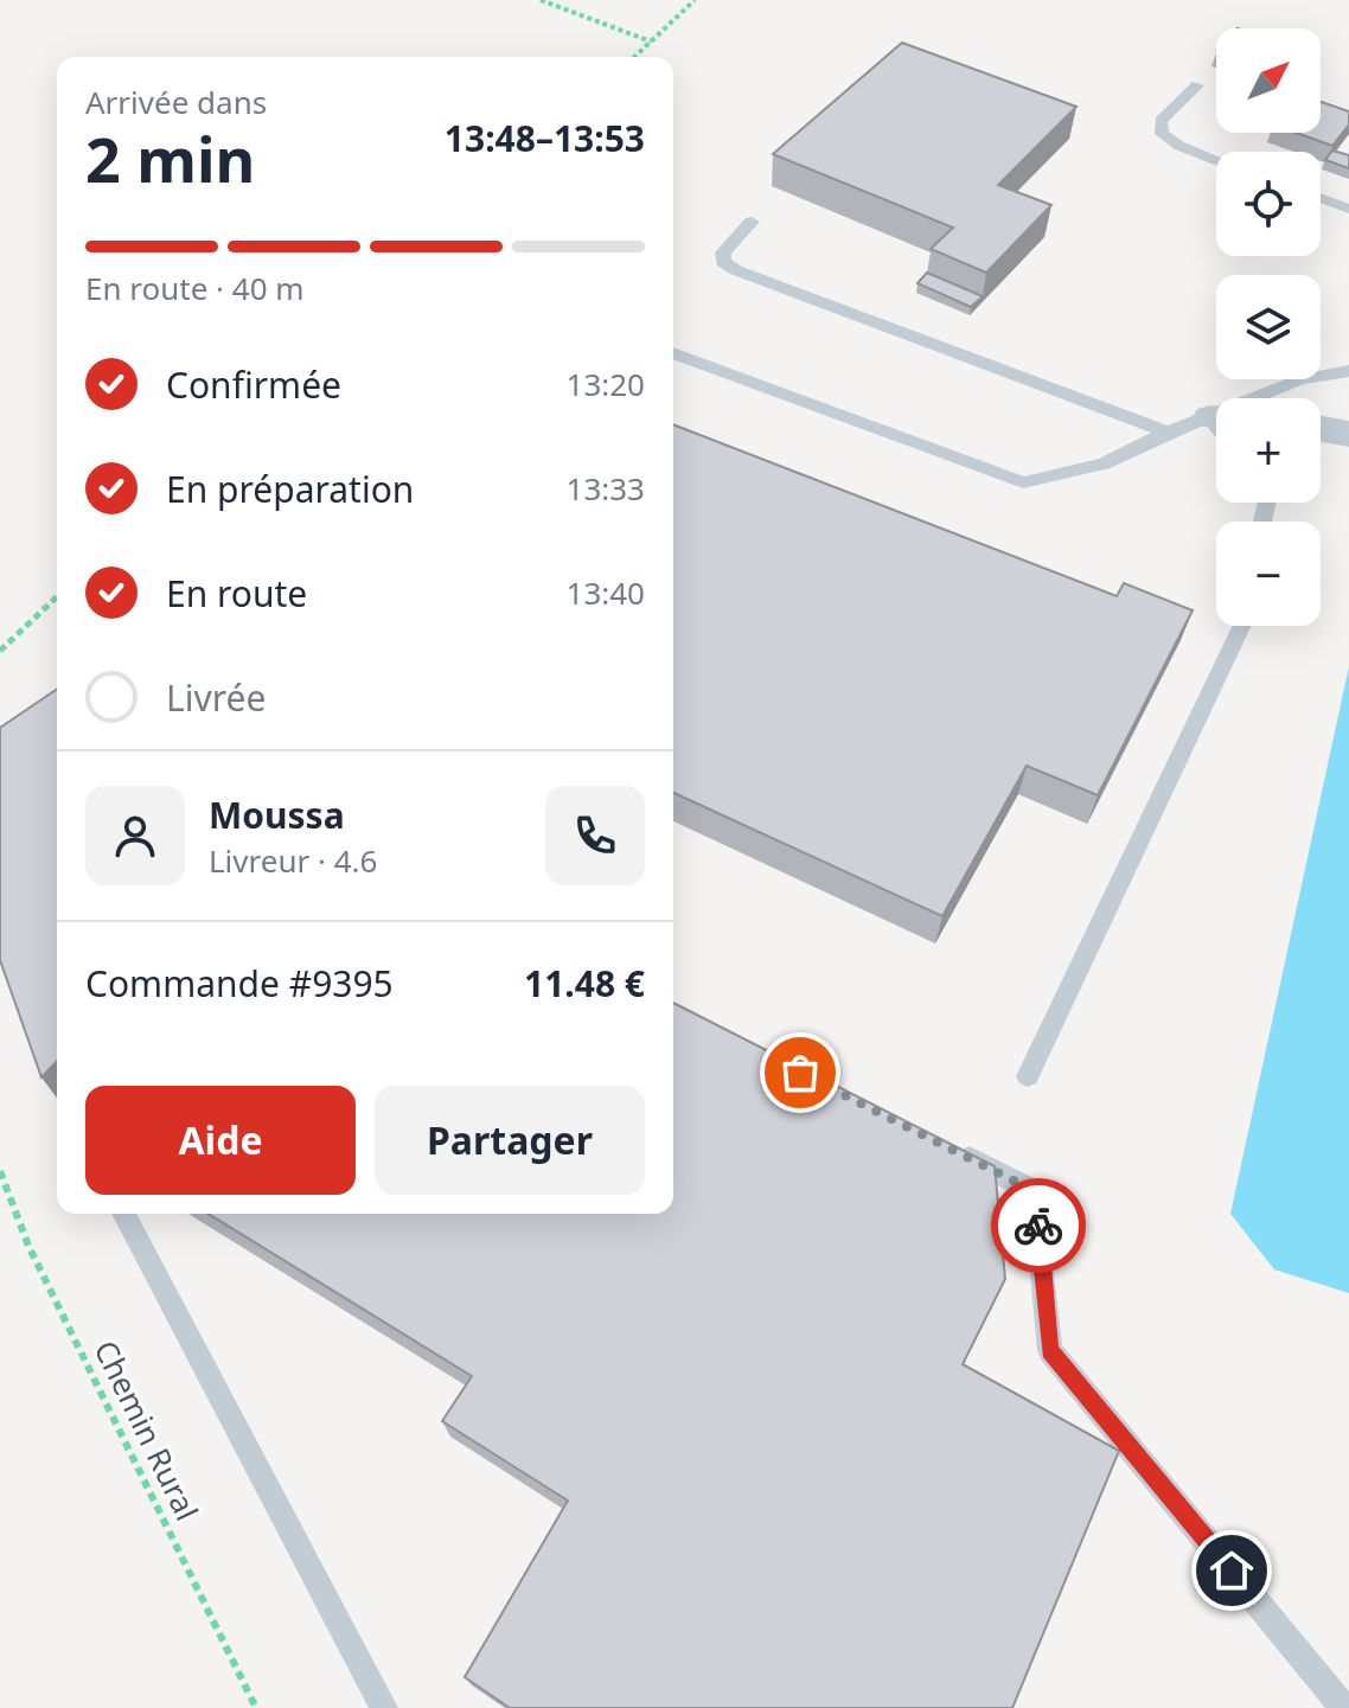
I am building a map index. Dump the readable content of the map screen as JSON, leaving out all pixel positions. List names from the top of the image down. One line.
{"streets":{"path":["Chemin Rural"]},"north":"top right","page":{"map_buttons":["+","−"],"heading":["2 min","Arrivée dans","13:48–13:53"],"panel":["Moussa","Livreur · 4.6","Commande #9395","11.48 €"],"bar":"En route · 40 m","list":[["Confirmée","13:20"],["En préparation","13:33"],["En route","13:40"],"Livrée"],"buttons":["Aide","Partager"]}}
